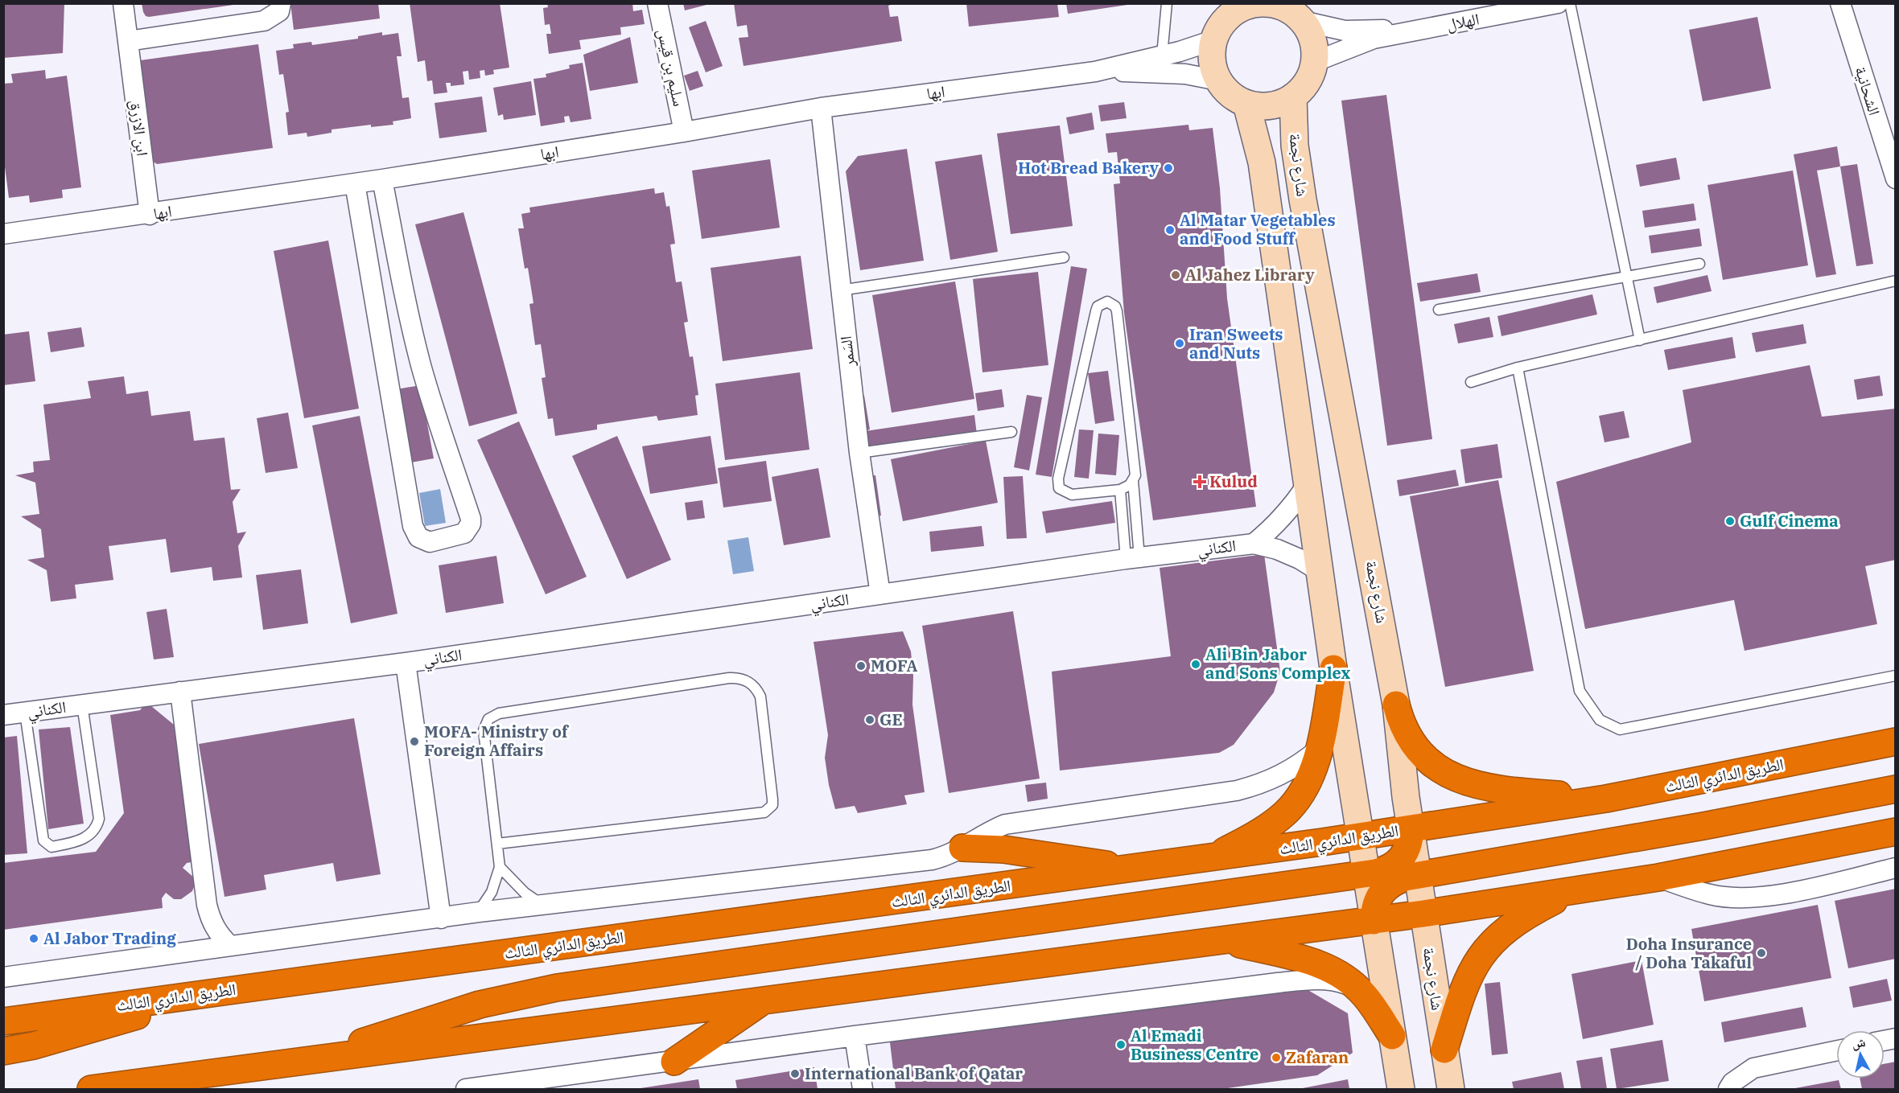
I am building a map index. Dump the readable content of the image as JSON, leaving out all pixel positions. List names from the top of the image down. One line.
{"streets":{"highway":["الطريق الدائري الثالث"],"main road":["شارع نجمة"],"street":["الهلال","سليم بن قيس","الشحانية","ابها","ابن الازرق","السَمر","الكناني"]},"crossings":[["الهلال","ابها"],["الهلال","شارع نجمة"],["سليم بن قيس","ابها"],["ابها","ابن الازرق"],["ابها","شارع نجمة"],["ابها","السَمر"],["شارع نجمة","الطريق الدائري الثالث"],["السَمر","الكناني"]],"places":{"other":["Hot Bread Bakery","Al Matar Vegetables and Food Stuff","Al Jahez Library","Iran Sweets and Nuts","Gulf Cinema","Ali Bin Jabor and Sons Complex","MOFA","GE","MOFA- Ministry of Foreign Affairs","Al Jabor Trading","Doha Insurance / Doha Takaful","Al Emadi Business Centre","Zafaran","International Bank of Qatar"],"health":["Kulud"]},"north":"top"}
